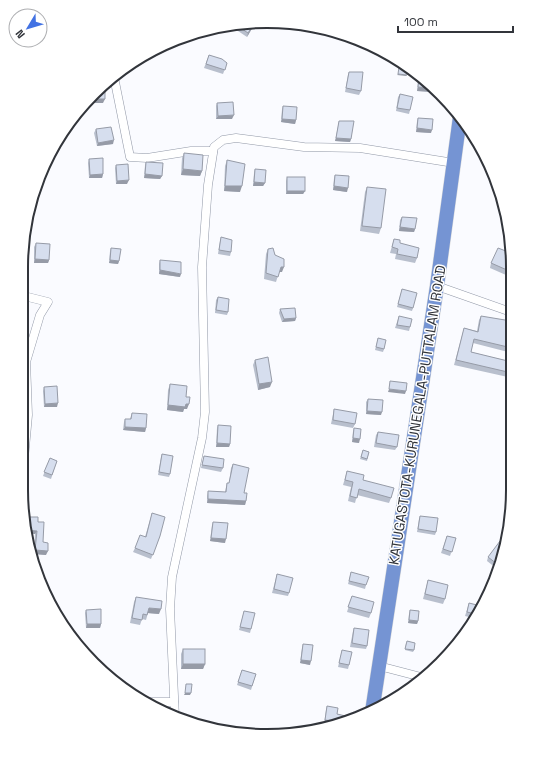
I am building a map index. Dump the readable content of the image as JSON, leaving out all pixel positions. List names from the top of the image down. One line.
{"streets":{"highway":["KATUGASTOTA-KURUNEGALA-PUTTALAM ROAD"]},"scale_bar":"100 m","north":"bottom left"}
